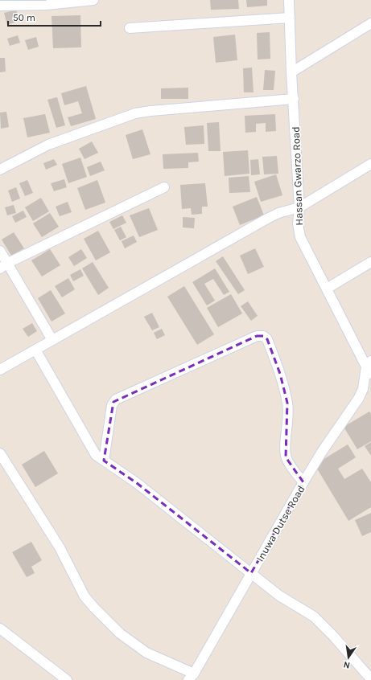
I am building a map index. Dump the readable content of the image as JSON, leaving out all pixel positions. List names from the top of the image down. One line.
{"streets":{"street":["Hassan Gwarzo Road","Inuwa Dutse Road"]},"crossings":[["Hassan Gwarzo Road","Inuwa Dutse Road"]],"scale_bar":"50 m","north":"bottom"}
